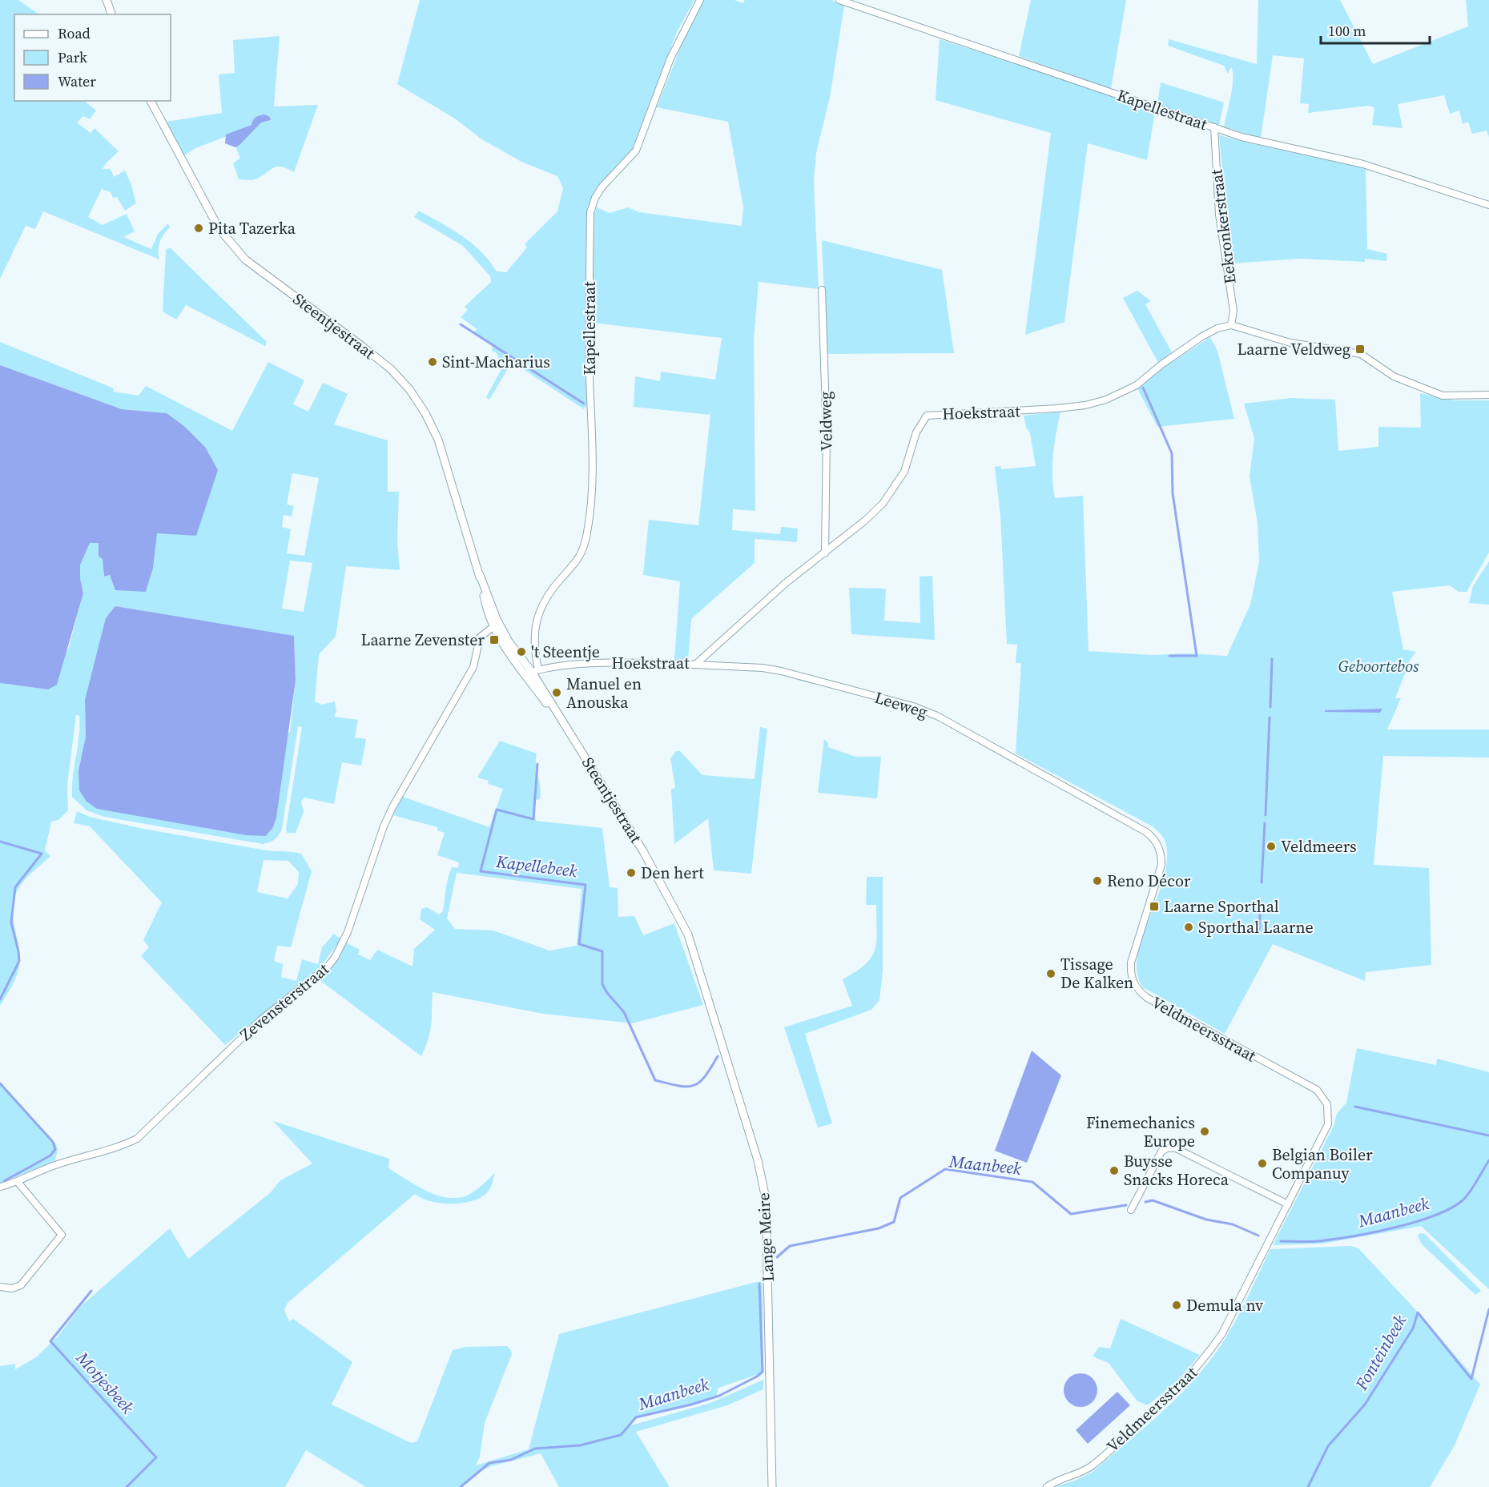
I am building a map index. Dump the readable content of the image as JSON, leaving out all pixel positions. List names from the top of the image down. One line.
{"streets":{"street":["Kapellestraat","Eekronkerstraat","Steentjestraat","Hoekstraat","Veldweg","Leeweg","Zevensterstraat","Veldmeersstraat","Lange Meire"]},"crossings":[["Kapellestraat","Eekronkerstraat"],["Kapellestraat","Steentjestraat"],["Kapellestraat","Hoekstraat"],["Eekronkerstraat","Hoekstraat"],["Steentjestraat","Hoekstraat"],["Steentjestraat","Zevensterstraat"],["Steentjestraat","Lange Meire"],["Hoekstraat","Veldweg"],["Hoekstraat","Leeweg"],["Leeweg","Veldmeersstraat"]],"water":["Kapellebeek","Maanbeek","Fonteinbeek","Motjesbeek"],"parks":["Geboortebos"],"places":{"other":["Pita Tazerka","Sint-Macharius","'t Steentje","Manuel en Anouska","Veldmeers","Den hert","Reno Décor","Sporthal Laarne","Tissage De Kalken","Finemechanics Europe","Belgian Boiler Companuy","Buysse Snacks Horeca","Demula nv"],"transit":["Laarne Veldweg","Laarne Zevenster","Laarne Sporthal"]},"legend":["Road","Park","Water"],"scale_bar":"100 m"}
